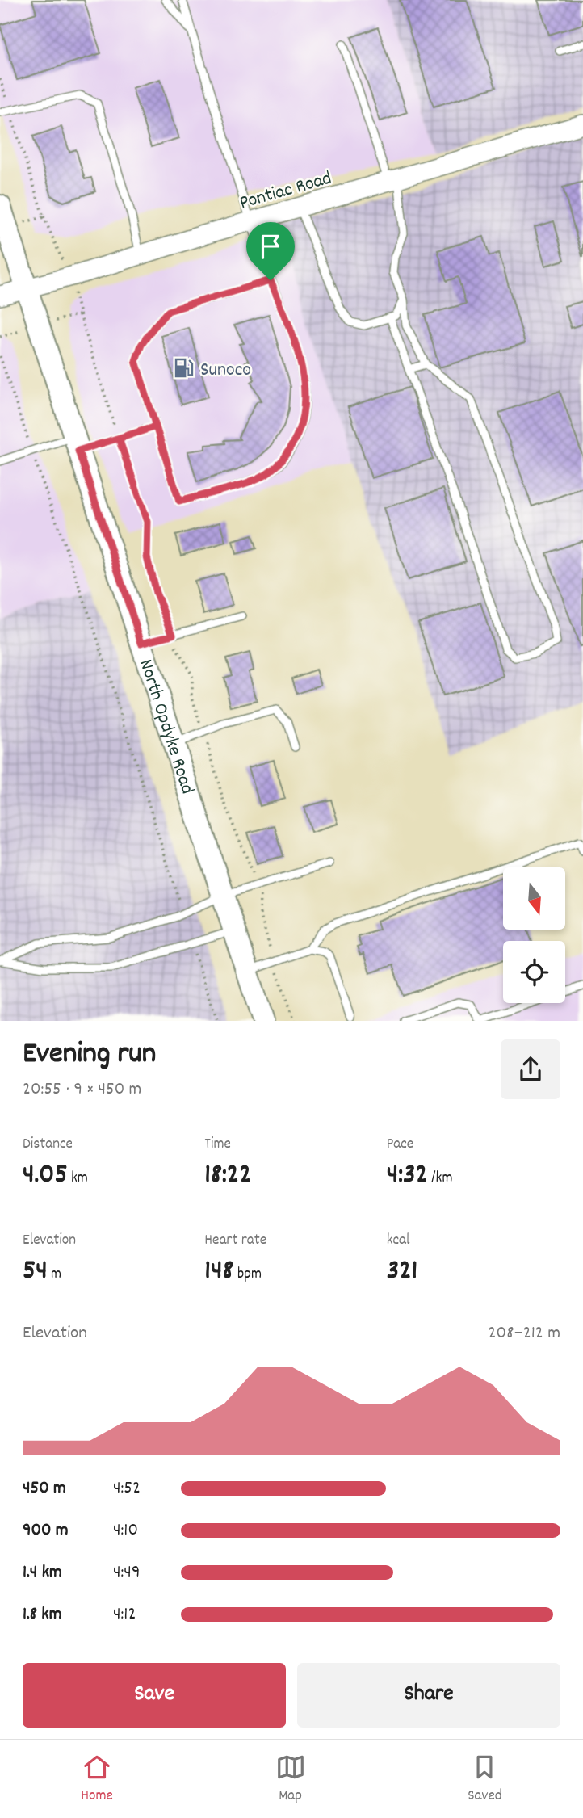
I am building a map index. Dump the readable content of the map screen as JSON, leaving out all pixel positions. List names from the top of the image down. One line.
{"streets":{"main road":["North Opdyke Road"],"street":["Pontiac Road"]},"crossings":[["Pontiac Road","North Opdyke Road"]],"places":{"fuel station":["Sunoco"]},"north":"bottom","page":{"heading":["Evening run","20:55 · 9 × 450 m"],"stats":[["Distance","4.05 km"],["Time","18:22"],["Pace","4:32 /km"],["Elevation","54 m"],["Heart rate","148 bpm"],["kcal","321"]],"chart":["Elevation","208–212 m"],"list":[{"name":"450 m","note":"4:52"},{"name":"900 m","note":"4:10"},{"name":"1.4 km","note":"4:49"},{"name":"1.8 km","note":"4:12"}],"buttons":["Save","Share"],"tabs":["Home","Map","Saved"]}}
